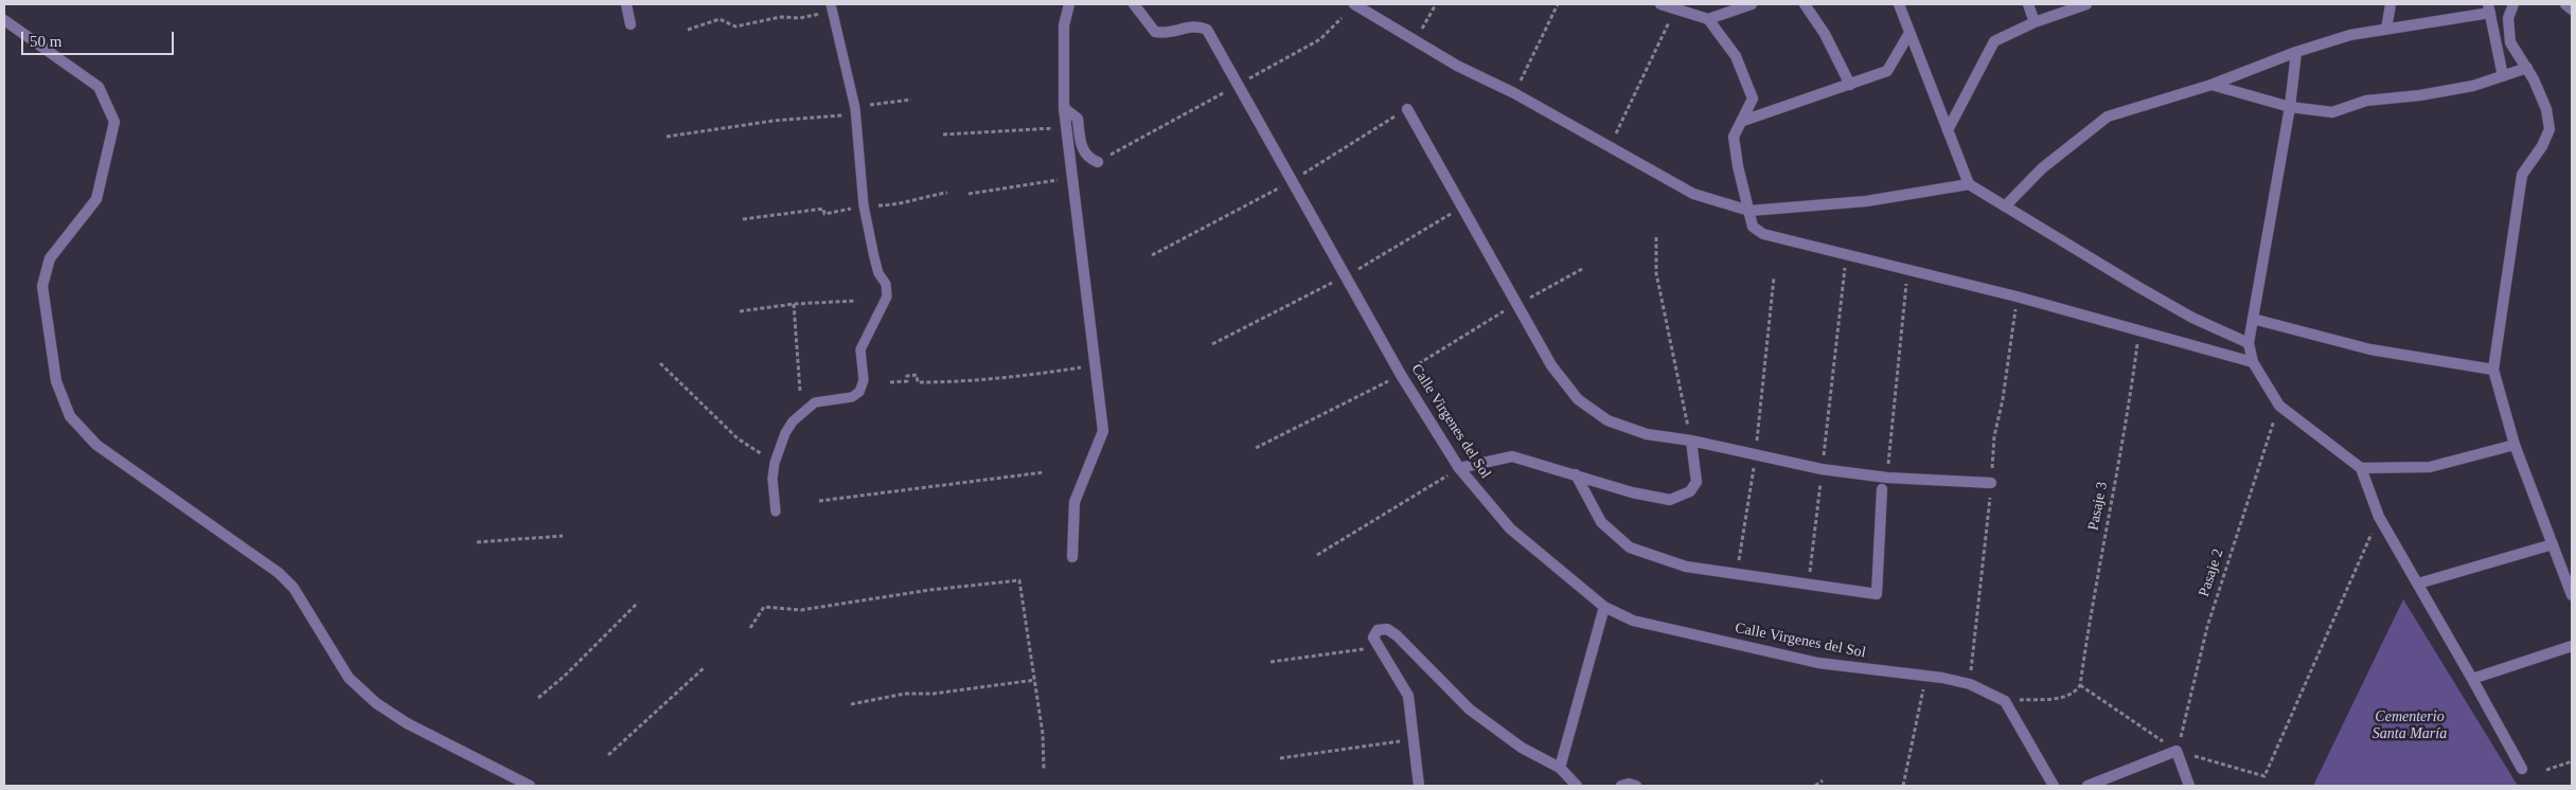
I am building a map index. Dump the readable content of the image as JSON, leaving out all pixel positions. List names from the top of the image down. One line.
{"streets":{"street":["Calle Virgenes del Sol"],"path":["Pasaje 3","Pasaje 2"]},"parks":["Cementerio Santa María"],"scale_bar":"50 m"}
